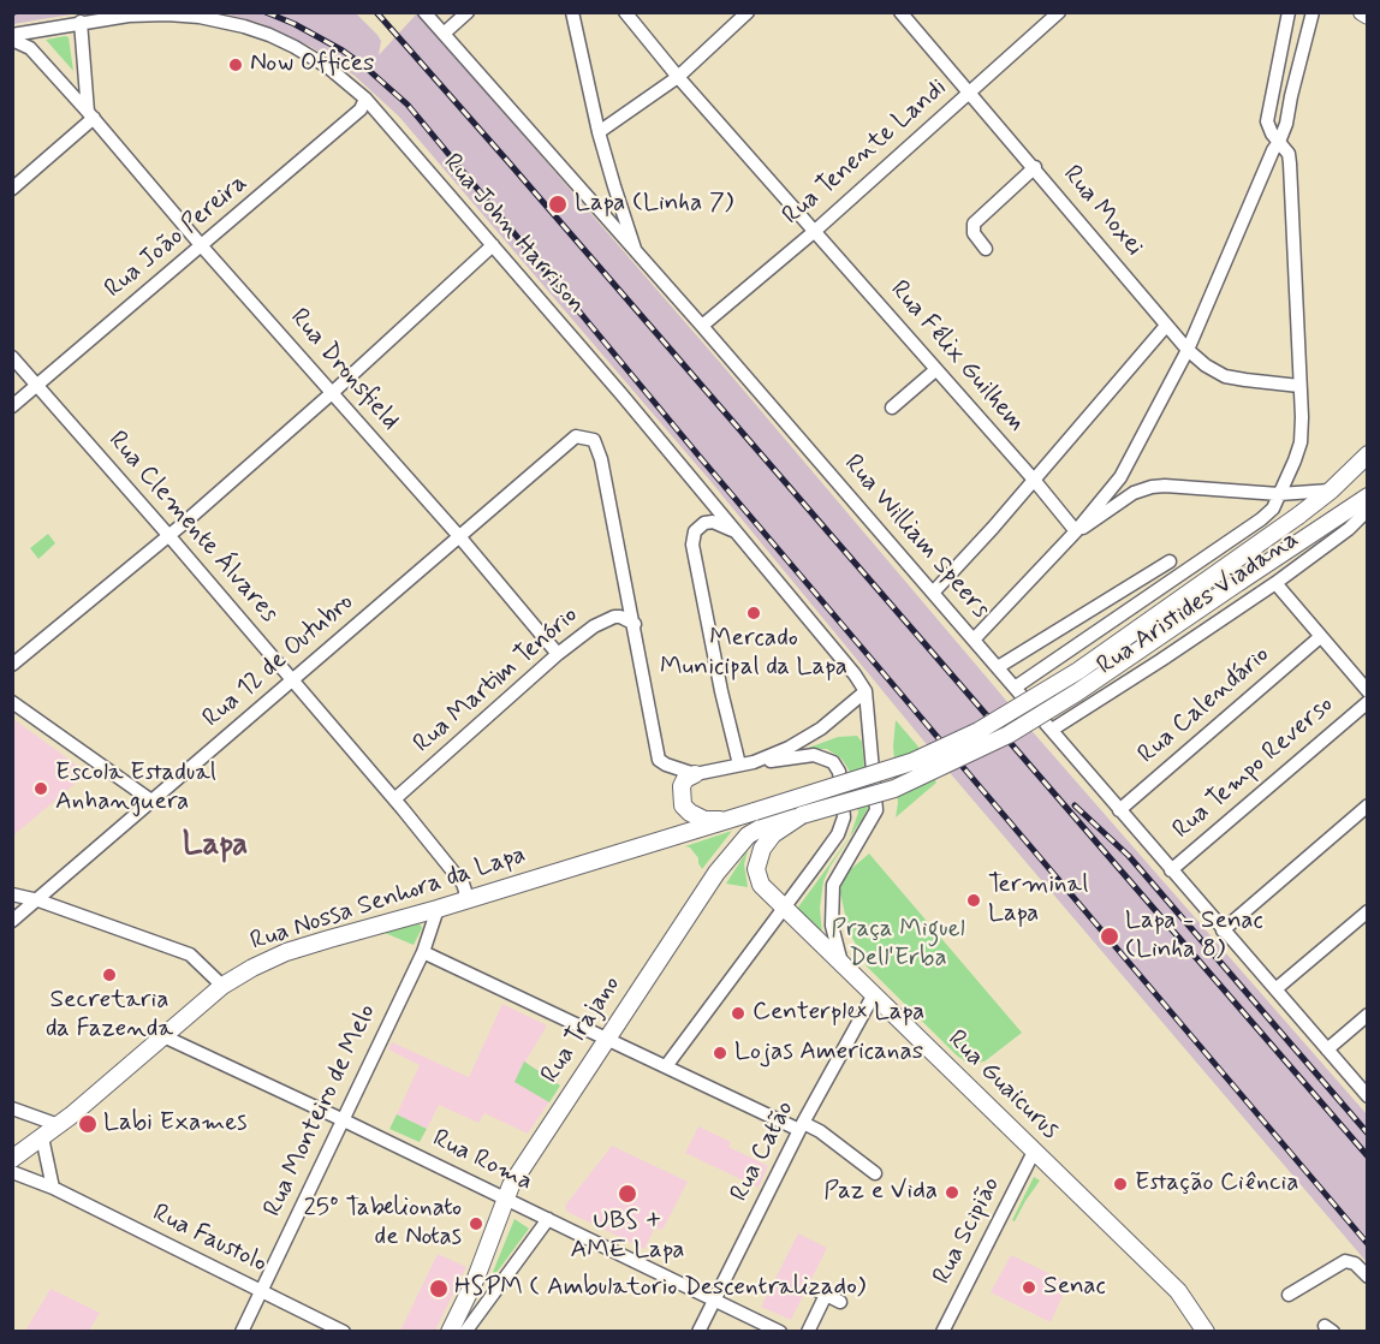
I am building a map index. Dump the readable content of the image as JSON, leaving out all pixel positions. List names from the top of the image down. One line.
{"streets":{"main road":["Rua Nossa Senhora da Lapa","Rua Trajano","Rua Guaicurus"],"street":["Rua Tenente Landi","Rua Moxei","Rua John Harrison","Rua João Pereira","Rua Félix Guilhem","Rua Dronsfield","Rua Clemente Álvares","Rua William Speers","Rua Aristides Viadana","Rua 12 de Outubro","Rua Martim Tenório","Rua Calendário","Rua Tempo Reverso","Rua Monteiro de Melo","Rua Catão","Rua Roma","Rua Scipião","Rua Faustolo"]},"crossings":[["Rua Tenente Landi","Rua Moxei"],["Rua Tenente Landi","Rua Félix Guilhem"],["Rua Tenente Landi","Rua William Speers"],["Rua John Harrison","Rua João Pereira"],["Rua John Harrison","Rua Dronsfield"],["Rua João Pereira","Rua Dronsfield"],["Rua João Pereira","Rua Clemente Álvares"],["Rua Dronsfield","Rua 12 de Outubro"],["Rua Dronsfield","Rua Martim Tenório"],["Rua Clemente Álvares","Rua 12 de Outubro"],["Rua Clemente Álvares","Rua Martim Tenório"],["Rua Clemente Álvares","Rua Nossa Senhora da Lapa"],["Rua William Speers","Rua Aristides Viadana"],["Rua William Speers","Rua Calendário"],["Rua William Speers","Rua Tempo Reverso"],["Rua 12 de Outubro","Rua Martim Tenório"],["Rua Nossa Senhora da Lapa","Rua Monteiro de Melo"],["Rua Nossa Senhora da Lapa","Rua Roma"],["Rua Trajano","Rua Guaicurus"],["Rua Trajano","Rua Roma"],["Rua Guaicurus","Rua Catão"],["Rua Guaicurus","Rua Scipião"],["Rua Monteiro de Melo","Rua Roma"],["Rua Monteiro de Melo","Rua Faustolo"],["Rua Catão","Rua Roma"]],"districts":["Lapa"],"parks":["Praça Miguel Dell'Erba"],"places":["Now Offices","Lapa (Linha 7)","Mercado Municipal da Lapa","Escola Estadual Anhanguera","Terminal Lapa","Lapa - Senac (Linha 8)","Secretaria da Fazenda","Centerplex Lapa","Lojas Americanas","Labi Exames","Estação Ciência","Paz e Vida","UBS + AME Lapa","25º Tabelionato de Notas","Senac","HSPM ( Ambulatorio Descentralizado)"]}
